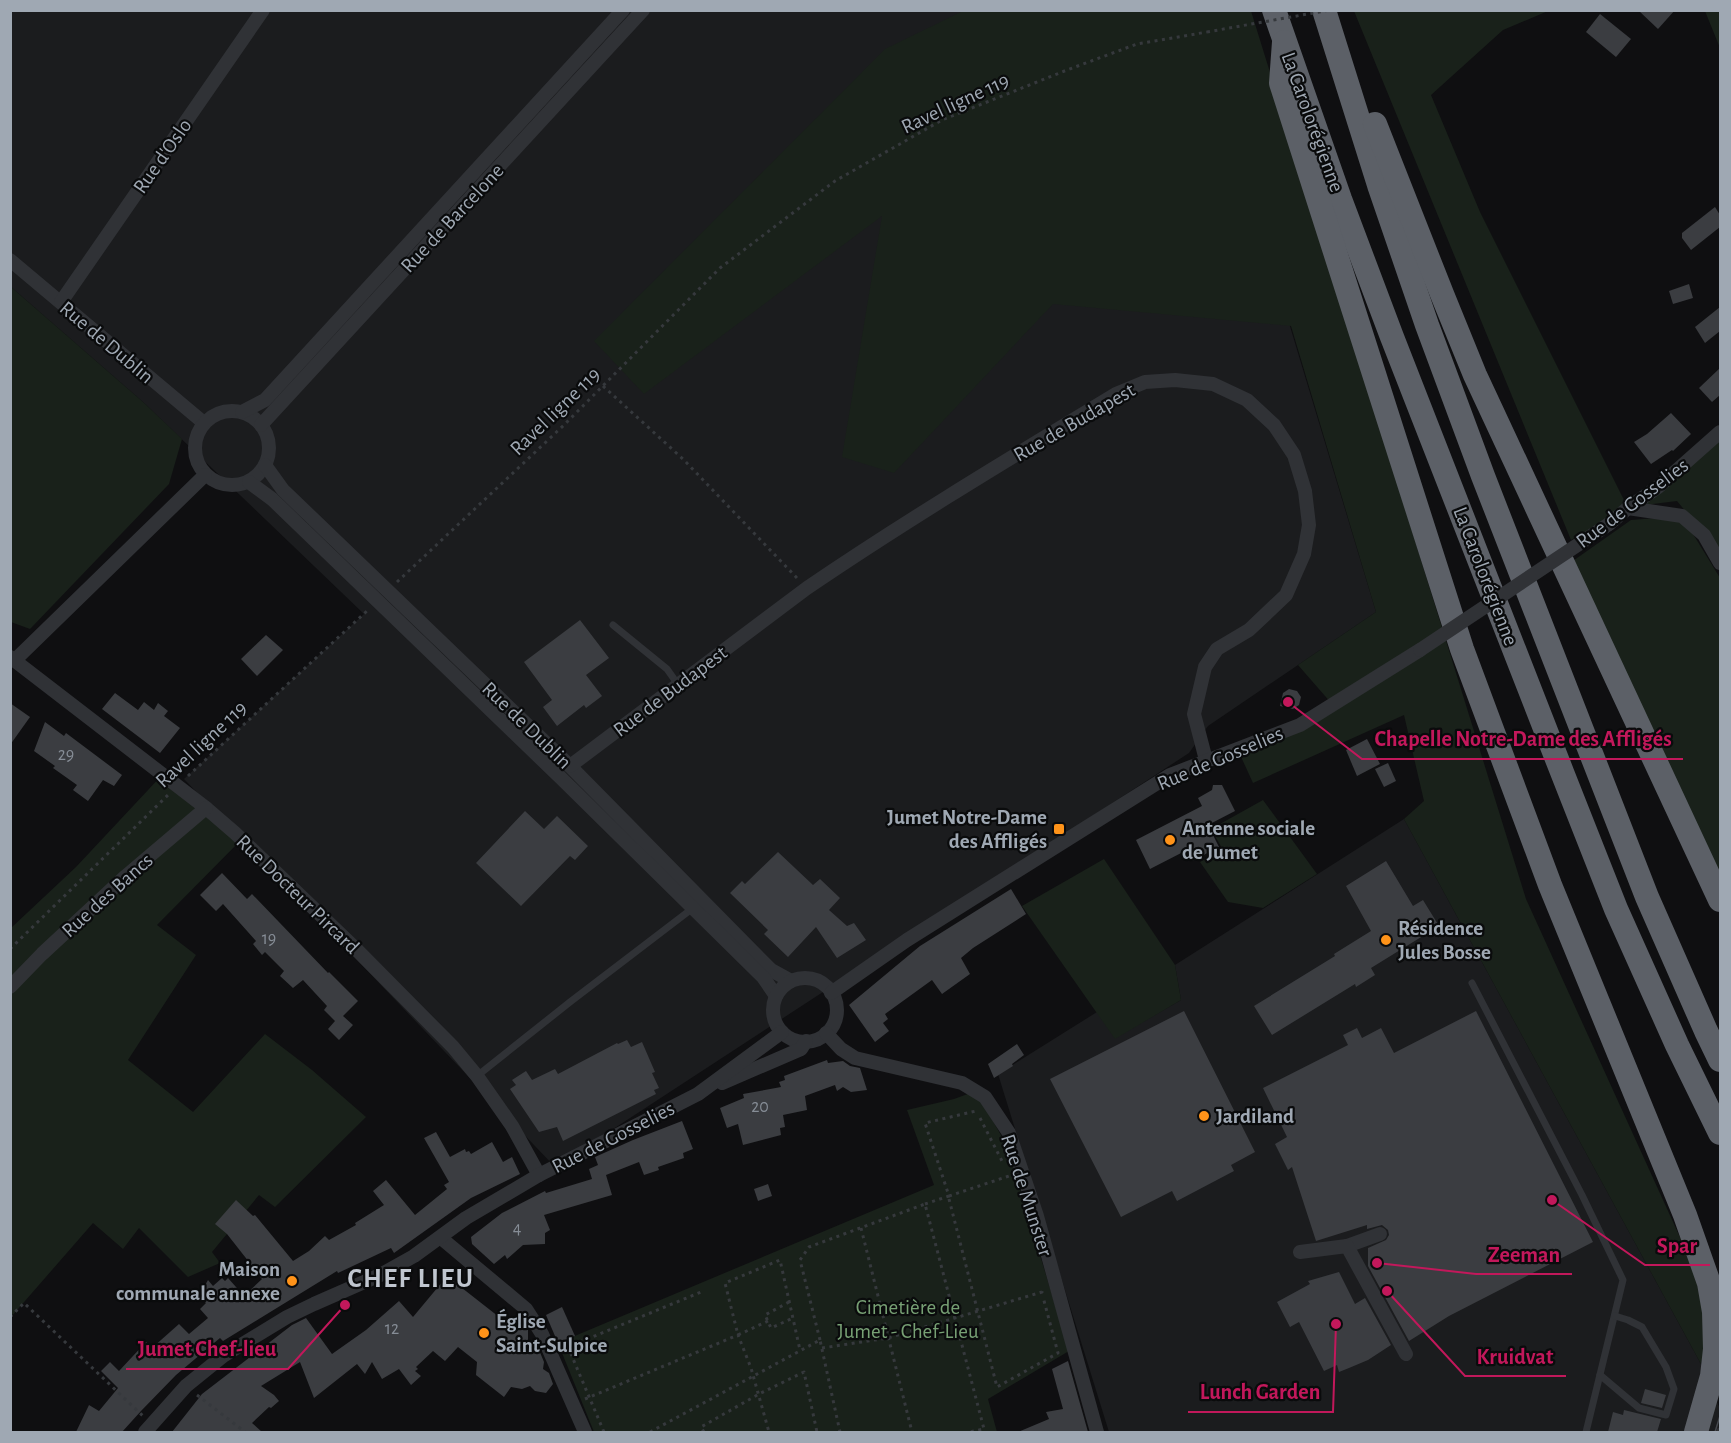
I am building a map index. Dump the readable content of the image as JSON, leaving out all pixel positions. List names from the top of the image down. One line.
{"streets":{"highway":["La Carolorégienne"],"street":["Rue d'Oslo","Rue de Barcelone","Rue de Dublin","Rue de Budapest","Rue de Gosselies","Rue Docteur Pircard","Rue des Bancs","Rue de Munster"],"path":["Ravel ligne 119"]},"crossings":[["Ravel ligne 119","Rue de Dublin"],["Ravel ligne 119","Rue Docteur Pircard"],["Rue d'Oslo","Rue de Dublin"],["Rue de Barcelone","Rue de Dublin"],["Rue de Dublin","Rue de Budapest"],["Rue de Dublin","Rue de Gosselies"],["Rue de Dublin","Rue de Munster"],["Rue de Budapest","Rue de Gosselies"],["Rue de Gosselies","Rue Docteur Pircard"],["Rue de Gosselies","Rue de Munster"],["Rue Docteur Pircard","Rue des Bancs"]],"districts":["CHEF LIEU"],"parks":["Cimetière de Jumet - Chef-Lieu"],"places":{"other":["Chapelle Notre-Dame des Affligés","Antenne sociale de Jumet","Résidence Jules Bosse","Jardiland","Spar","Zeeman","Maison communale annexe","Kruidvat","Jumet Chef-lieu","Lunch Garden","Église Saint-Sulpice"],"transit":["Jumet Notre-Dame des Affligés"]},"house_numbers":["29","19","20","4","12"]}
